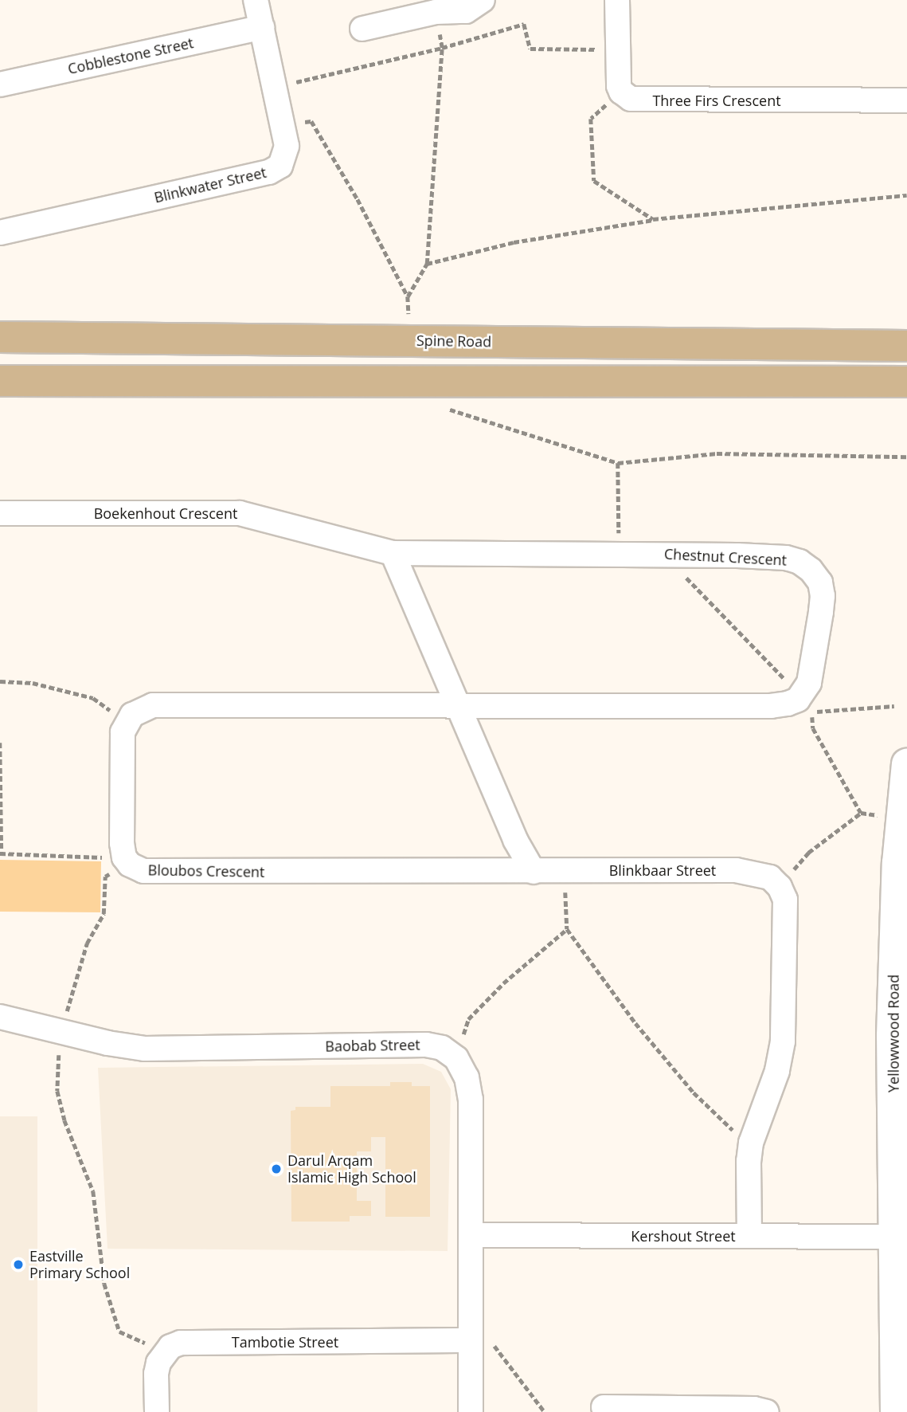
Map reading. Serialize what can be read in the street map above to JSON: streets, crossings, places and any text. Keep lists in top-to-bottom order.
{
  "streets": {
    "main road": ["Spine Road"],
    "street": [
      "Cobblestone Street",
      "Three Firs Crescent",
      "Blinkwater Street",
      "Boekenhout Crescent",
      "Chestnut Crescent",
      "Blinkbaar Street",
      "Bloubos Crescent",
      "Yellowwood Road",
      "Baobab Street",
      "Kershout Street",
      "Tambotie Street"
    ]
  },
  "crossings": [
    ["Cobblestone Street", "Blinkwater Street"],
    ["Boekenhout Crescent", "Chestnut Crescent"],
    ["Blinkbaar Street", "Bloubos Crescent"],
    ["Yellowwood Road", "Kershout Street"]
  ],
  "places": ["Darul Arqam Islamic High School", "Eastville Primary School"]
}
